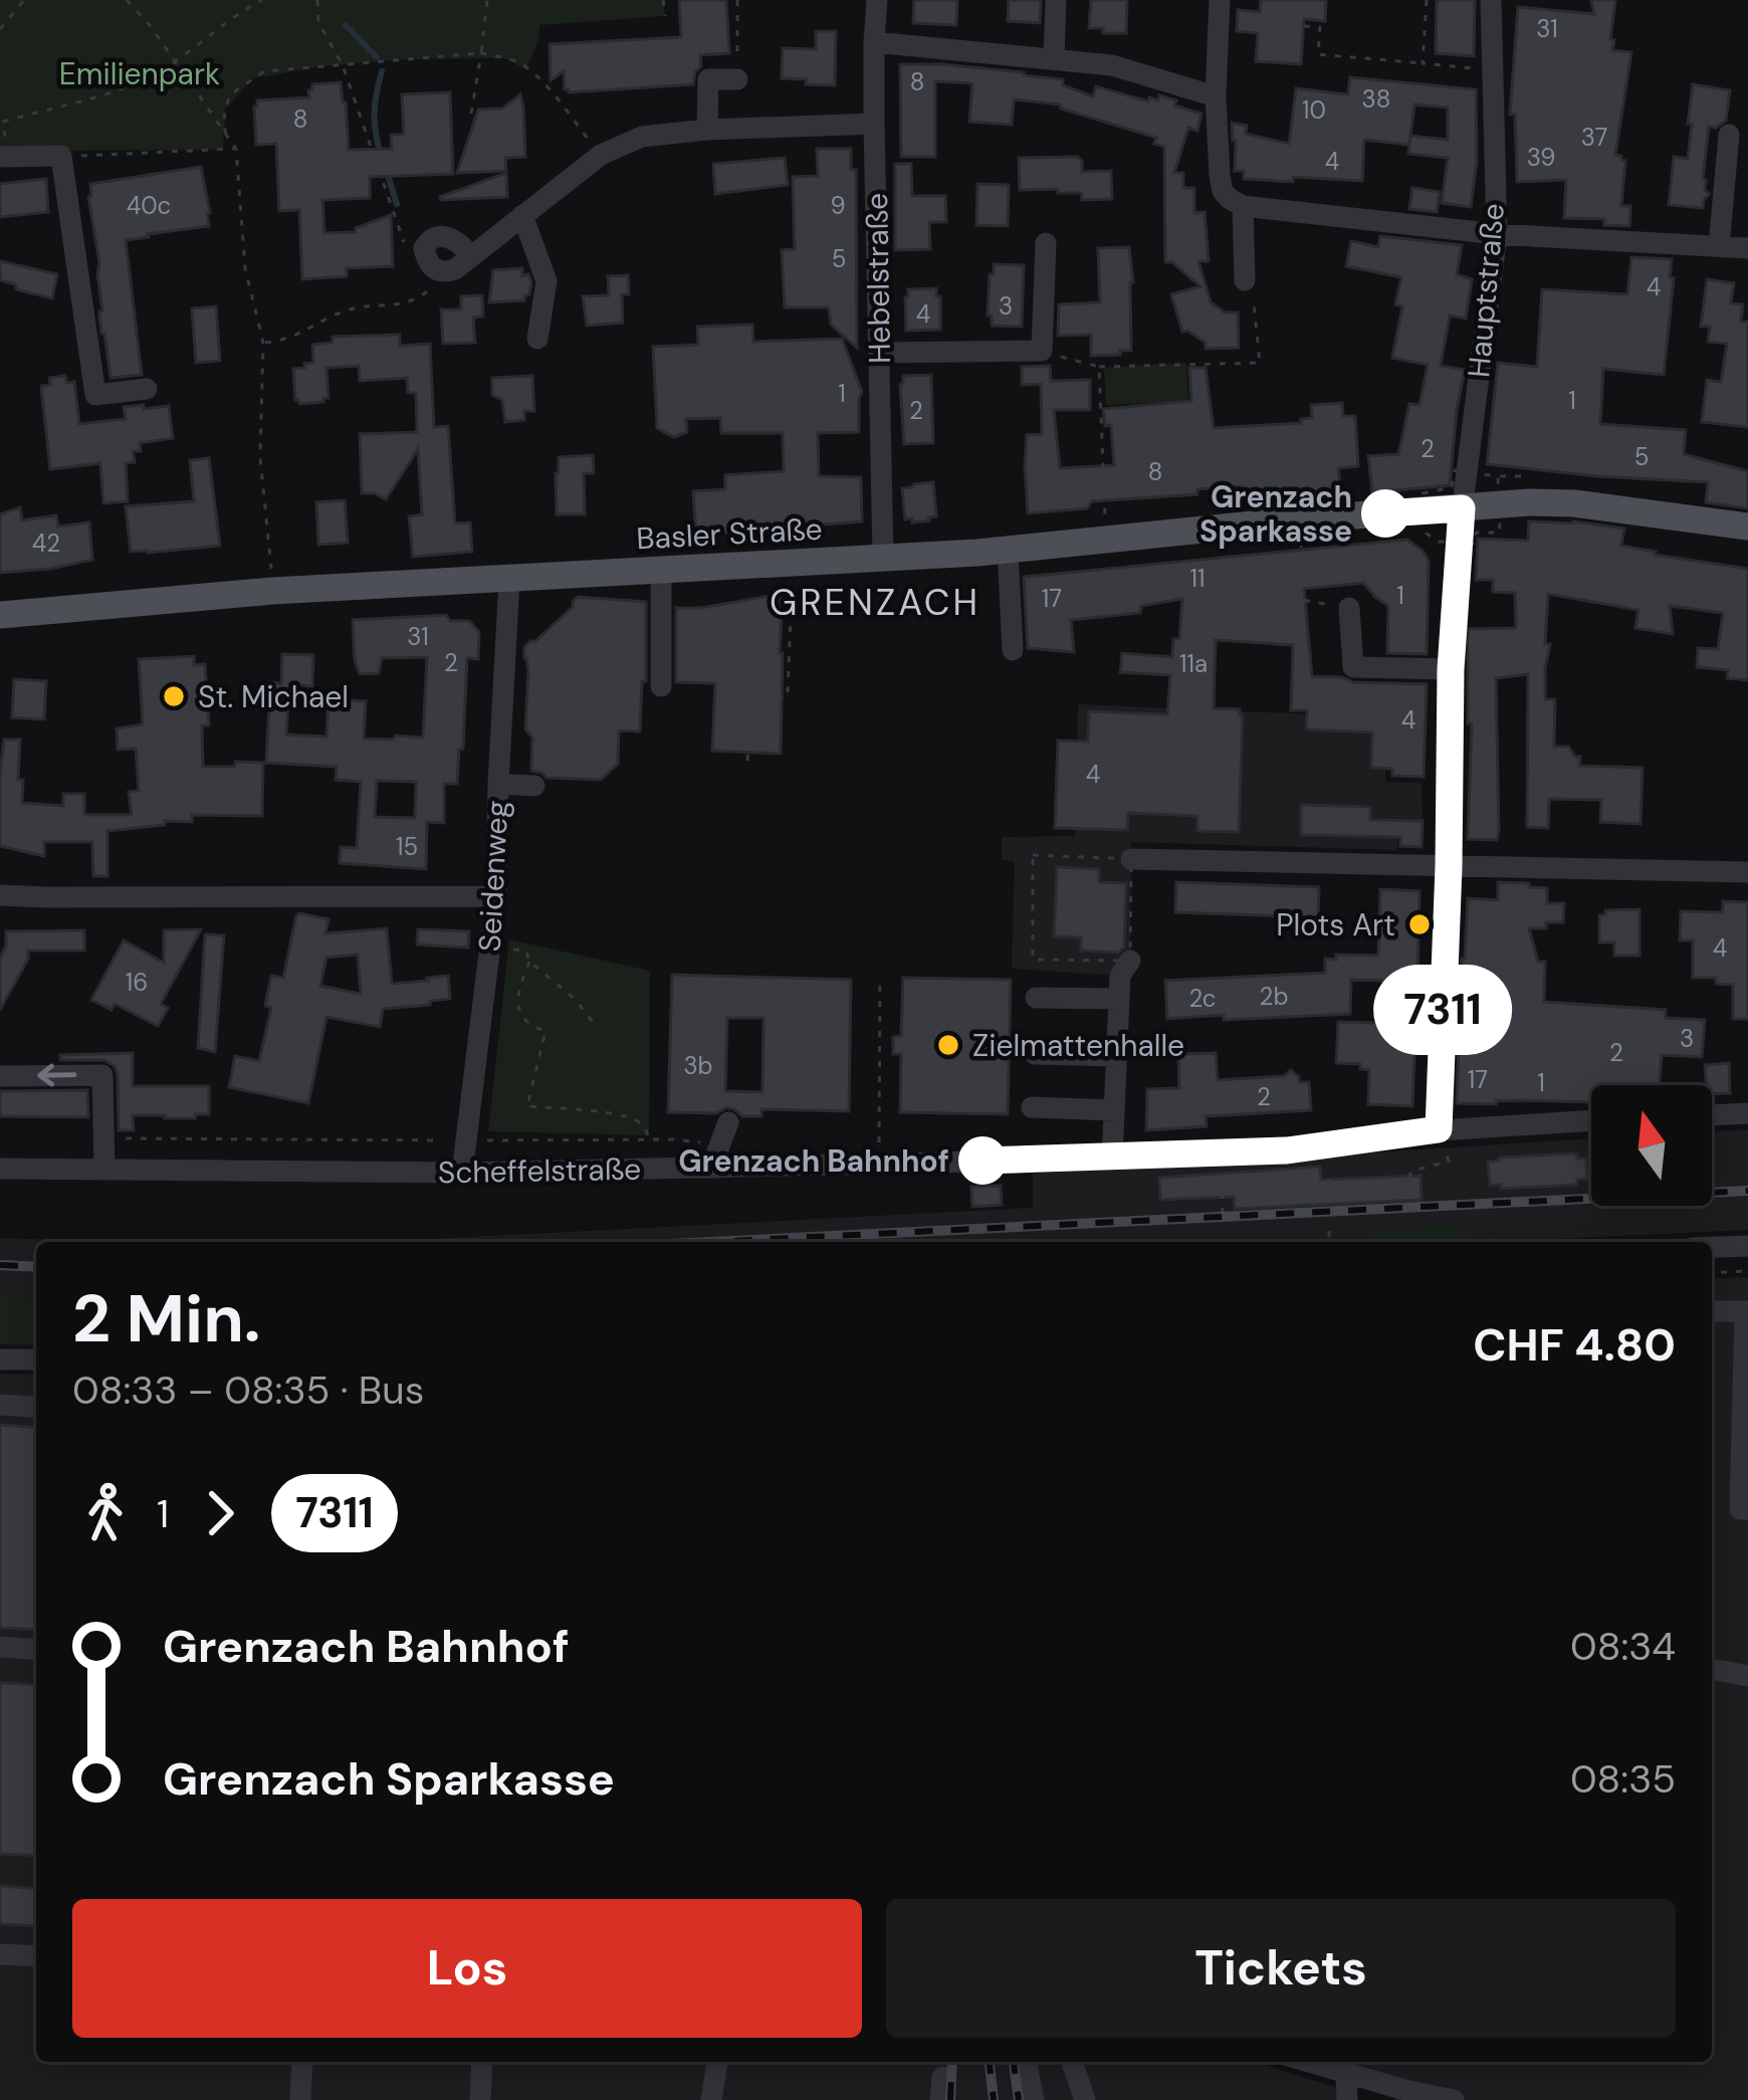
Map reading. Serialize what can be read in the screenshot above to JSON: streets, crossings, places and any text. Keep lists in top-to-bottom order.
{
  "streets": {
    "main road": ["Basler Straße"],
    "street": [
      "Hebelstraße",
      "Hauptstraße",
      "Seidenweg",
      "Scheffelstraße"
    ]
  },
  "crossings": [
    ["Hebelstraße", "Basler Straße"],
    ["Hauptstraße", "Basler Straße"],
    ["Hauptstraße", "Scheffelstraße"],
    ["Basler Straße", "Seidenweg"],
    ["Seidenweg", "Scheffelstraße"]
  ],
  "districts": ["GRENZACH"],
  "parks": ["Emilienpark"],
  "places": [
    "Grenzach Sparkasse",
    "St. Michael",
    "Plots Art",
    "Zielmattenhalle",
    "Grenzach Bahnhof"
  ],
  "lines": ["bus line 7311"],
  "house_numbers": [
    "31",
    "8",
    "38",
    "10",
    "8",
    "37",
    "39",
    "4",
    "40c",
    "9",
    "5",
    "4",
    "3",
    "4",
    "1",
    "1",
    "2",
    "2",
    "5",
    "8",
    "42",
    "11",
    "1",
    "17",
    "31",
    "2",
    "11a",
    "4",
    "4",
    "15",
    "4",
    "16",
    "2b",
    "2c",
    "3",
    "2",
    "3b",
    "17",
    "1",
    "2"
  ],
  "north": "top",
  "page": {
    "on_map": "7311",
    "heading": ["2 Min.", "08:33 – 08:35 · Bus", "CHF 4.80"],
    "legs": ["1", "7311"],
    "list": [
      {
        "name": "Grenzach Bahnhof",
        "value": "08:34"
      },
      {
        "name": "Grenzach Sparkasse",
        "value": "08:35"
      }
    ],
    "buttons": ["Los", "Tickets"]
  }
}
